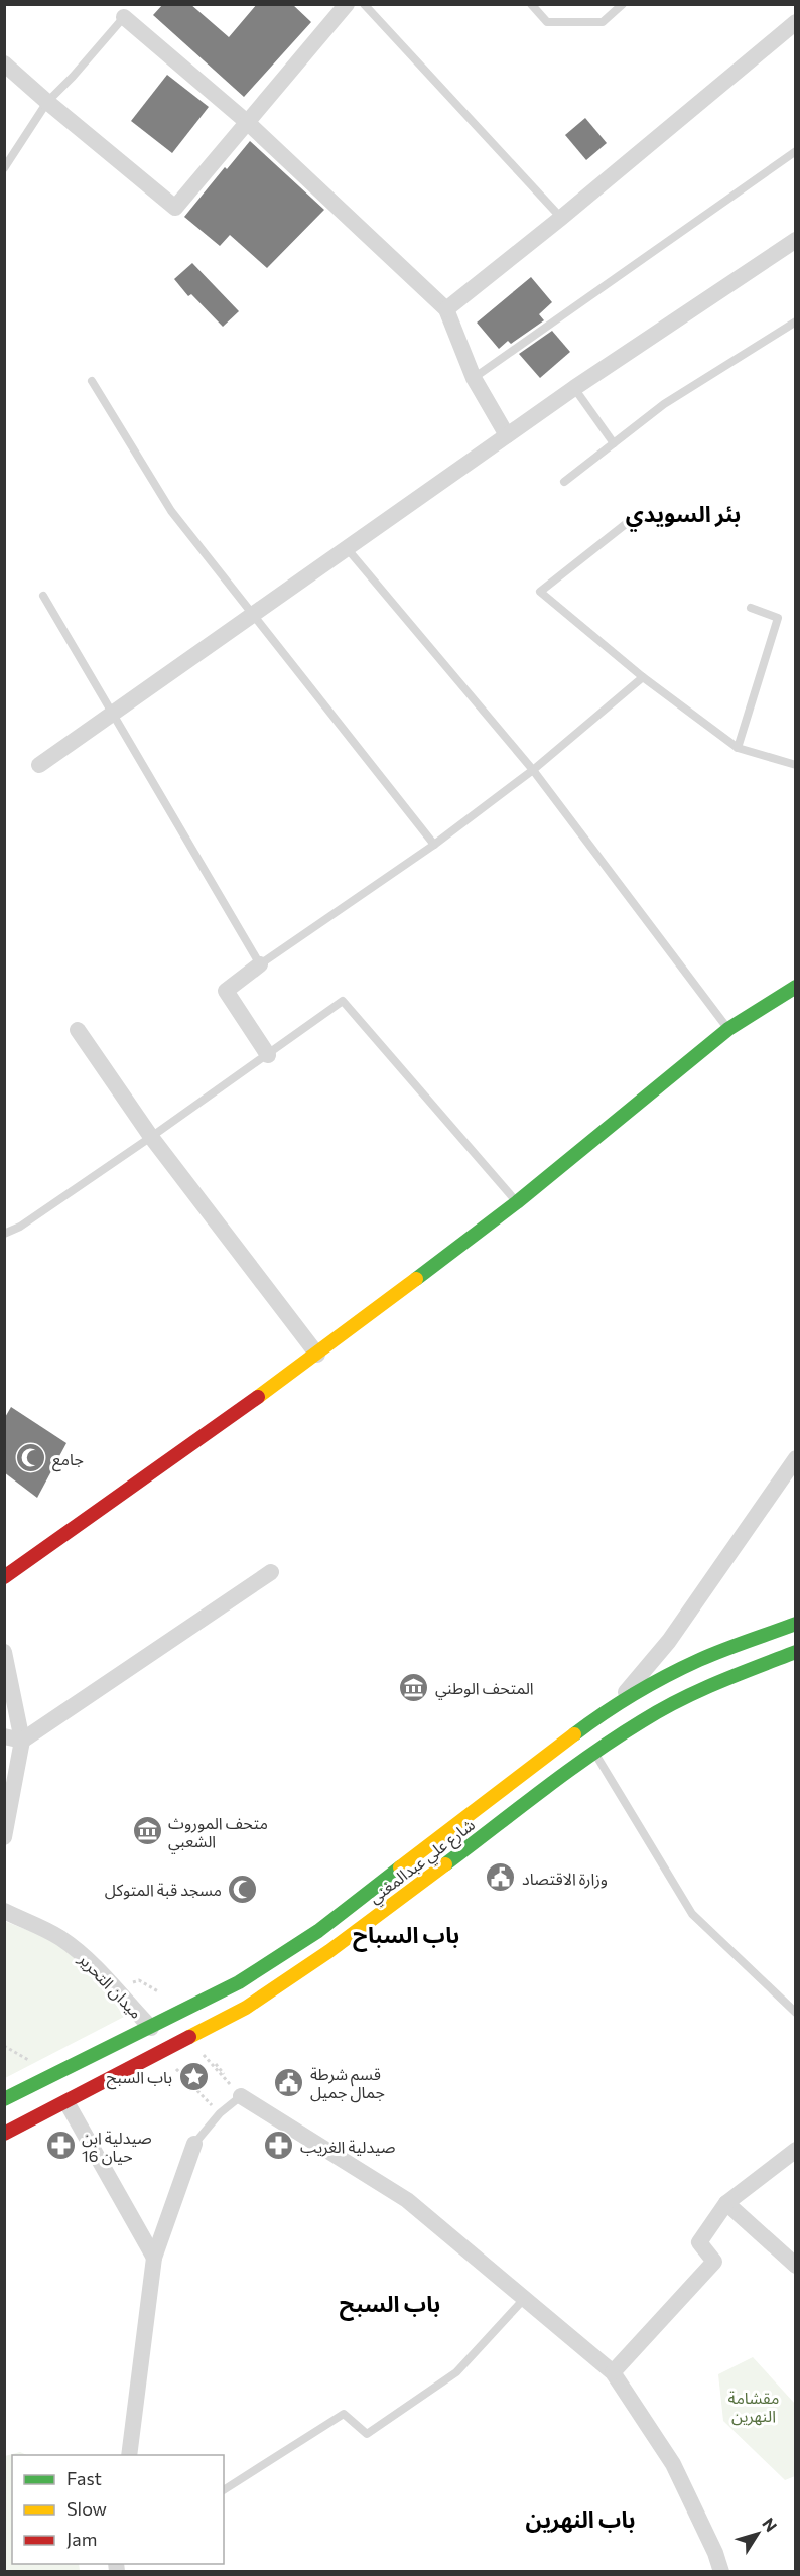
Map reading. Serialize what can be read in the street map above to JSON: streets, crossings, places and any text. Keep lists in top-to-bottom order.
{
  "streets": {
    "main road": ["شارع علي عبدالمغني"],
    "street": ["ميدان التحرير"]
  },
  "crossings": [
    ["شارع علي عبدالمغني", "ميدان التحرير"]
  ],
  "districts": [
    "بئر السويدي",
    "باب السباح",
    "باب السبح",
    "باب النهرين"
  ],
  "parks": ["مقشامة النهرين"],
  "places": {
    "mosque": ["جامع", "مسجد قبة المتوكل"],
    "museum": ["المتحف الوطني", "متحف الموروث الشعبي"],
    "public building": ["وزارة الاقتصاد", "قسم شرطة جمال جميل"],
    "place": ["باب السبح"],
    "pharmacy": ["صيدلية ابن حيان 16", "صيدلية الغريب"]
  },
  "legend": ["Fast", "Slow", "Jam"],
  "north": "top right"
}
